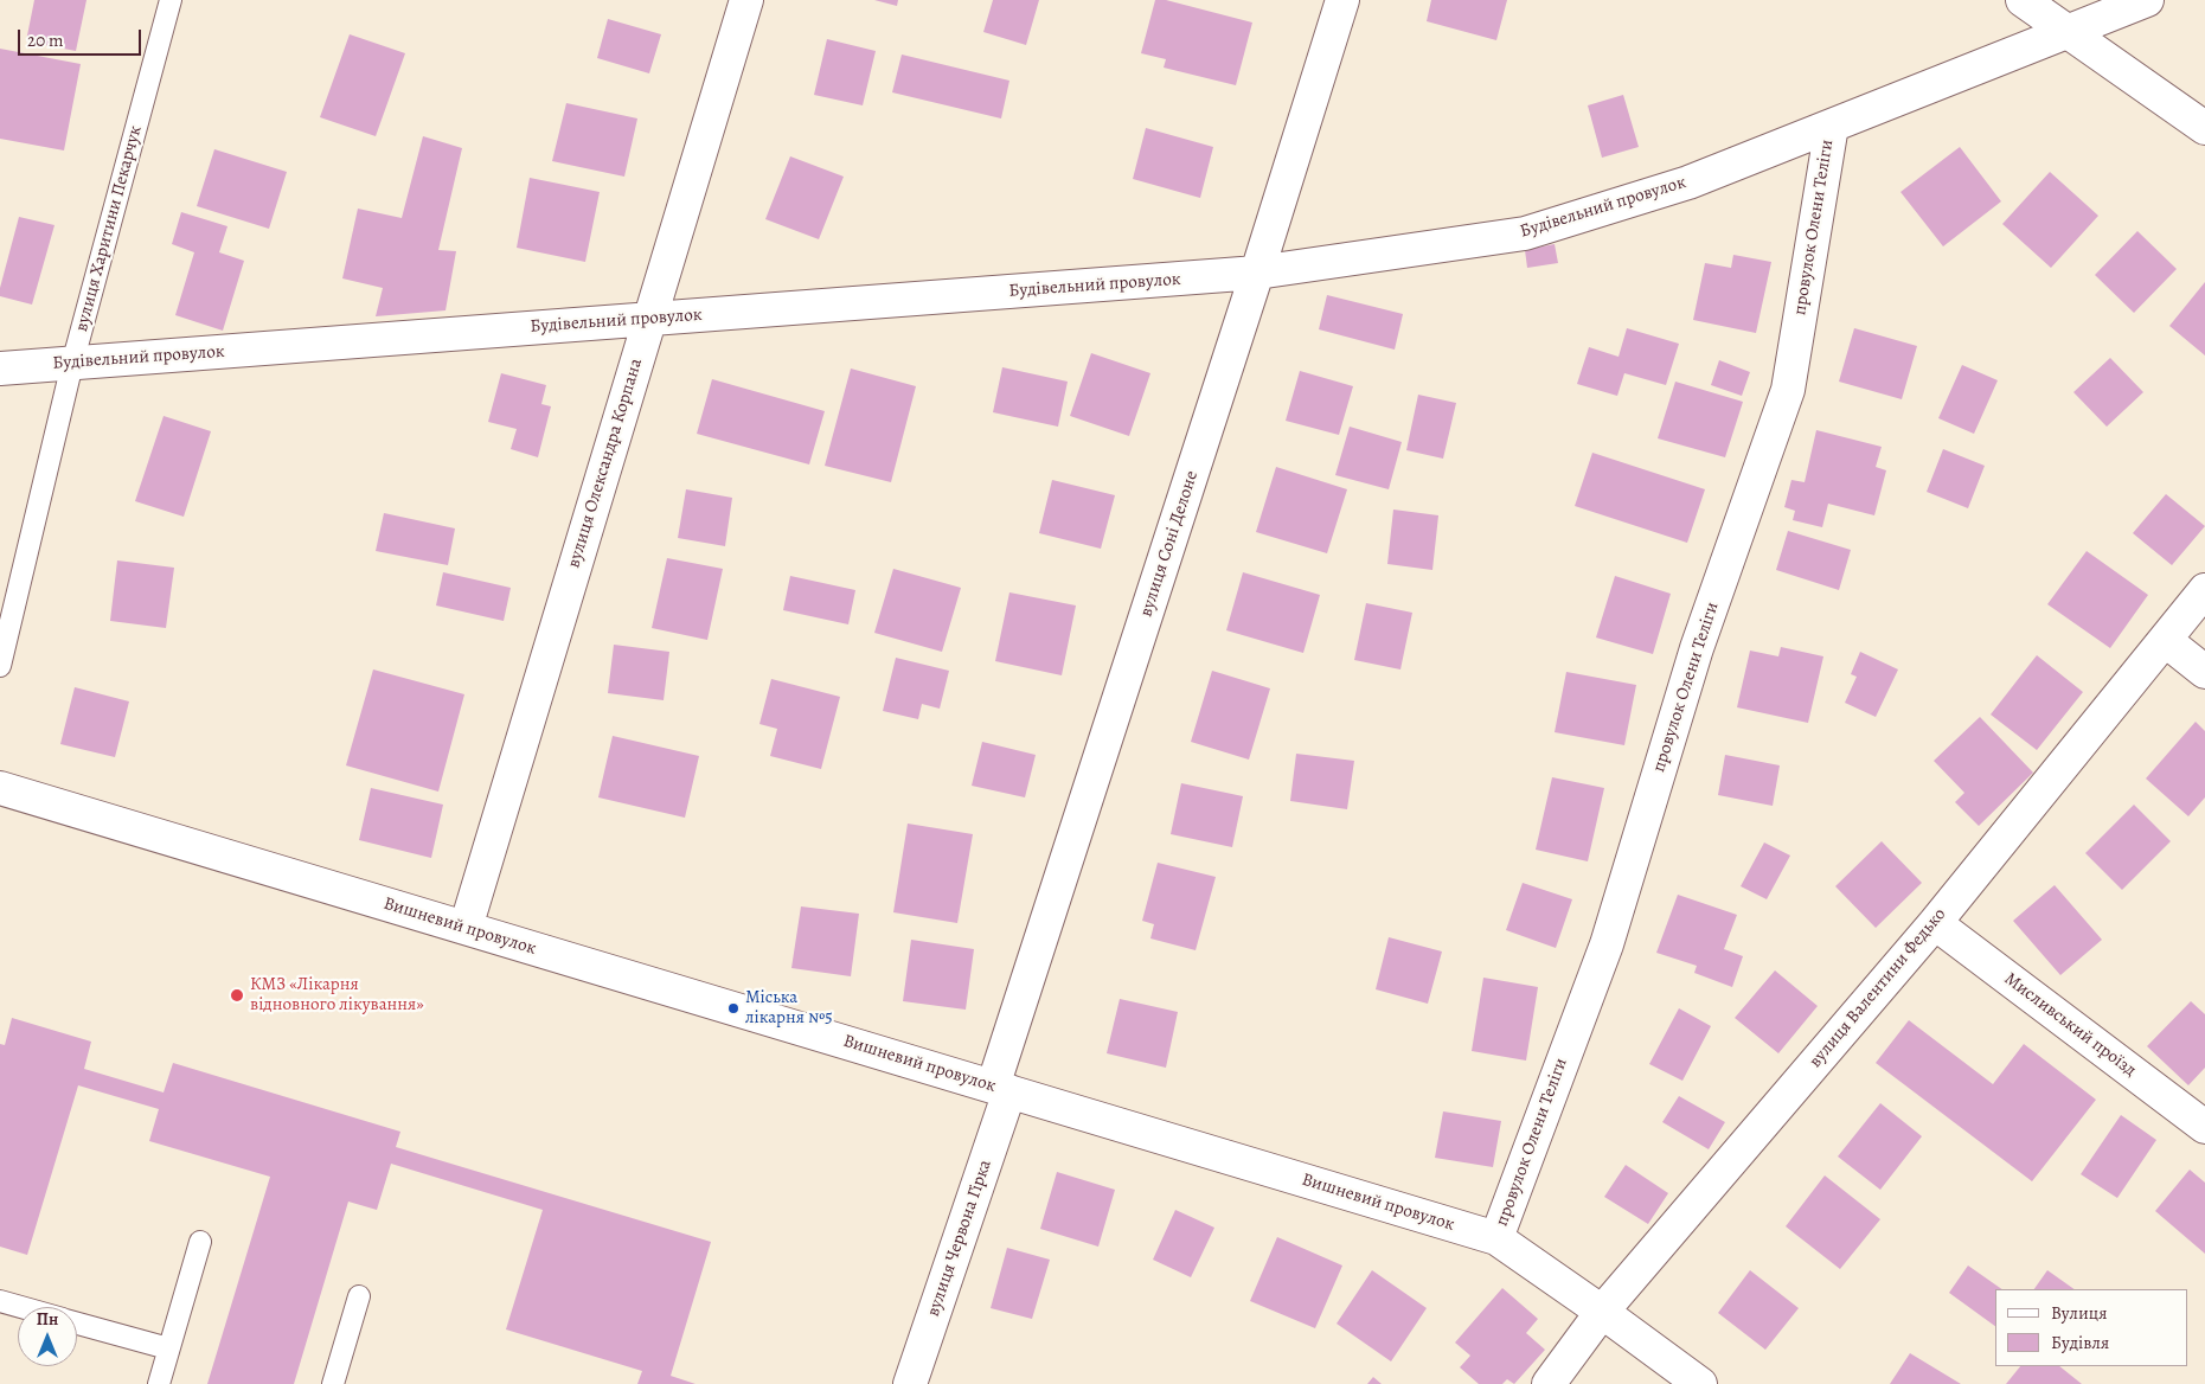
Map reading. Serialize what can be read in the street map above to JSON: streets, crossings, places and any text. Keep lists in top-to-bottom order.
{
  "streets": {
    "street": [
      "Будівельний провулок",
      "провулок Олени Теліги",
      "вулиця Олександра Корпана",
      "вулиця Соні Делоне",
      "Вишневий провулок",
      "вулиця Валентини Федько",
      "Мисливський проїзд",
      "вулиця Червона Гірка"
    ],
    "lane": ["вулиця Харитини Пекарчук"]
  },
  "crossings": [
    ["Будівельний провулок", "провулок Олени Теліги"],
    ["Будівельний провулок", "вулиця Харитини Пекарчук"],
    ["Будівельний провулок", "вулиця Олександра Корпана"],
    ["Будівельний провулок", "вулиця Соні Делоне"],
    ["провулок Олени Теліги", "Вишневий провулок"],
    ["вулиця Олександра Корпана", "Вишневий провулок"],
    ["вулиця Соні Делоне", "Вишневий провулок"],
    ["вулиця Соні Делоне", "вулиця Червона Гірка"],
    ["Вишневий провулок", "вулиця Валентини Федько"],
    ["Вишневий провулок", "вулиця Червона Гірка"],
    ["вулиця Валентини Федько", "Мисливський проїзд"]
  ],
  "places": ["КМЗ «Лікарня відновного лікування»", "Міська лікарня №5"],
  "legend": ["Вулиця", "Будівля"],
  "scale_bar": "20 m",
  "north": "top"
}
